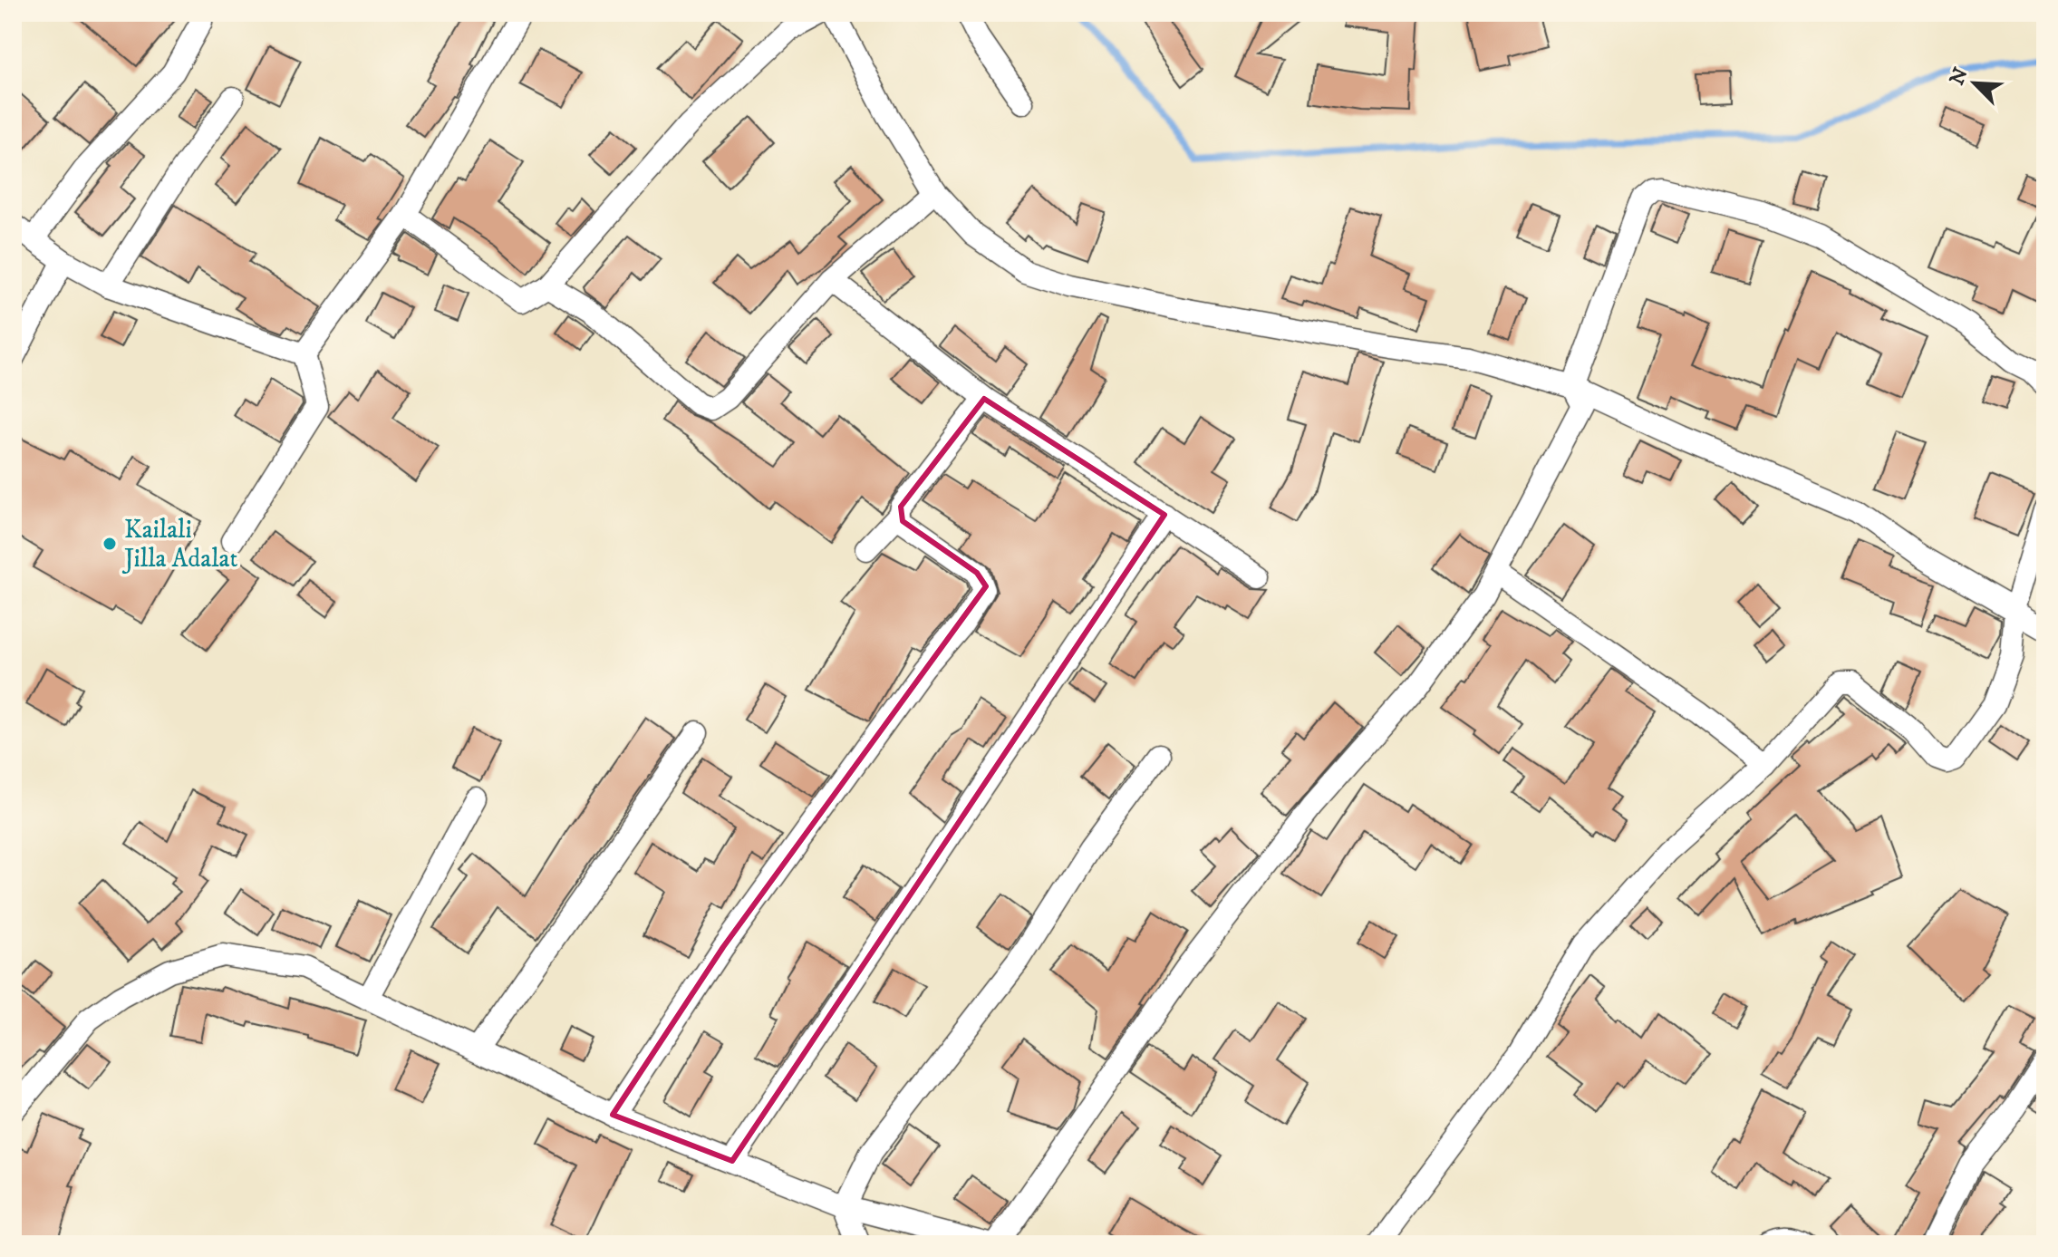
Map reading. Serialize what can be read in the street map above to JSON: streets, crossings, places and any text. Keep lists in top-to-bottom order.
{
  "places": ["Kailali Jilla Adalat"],
  "north": "top left"
}
